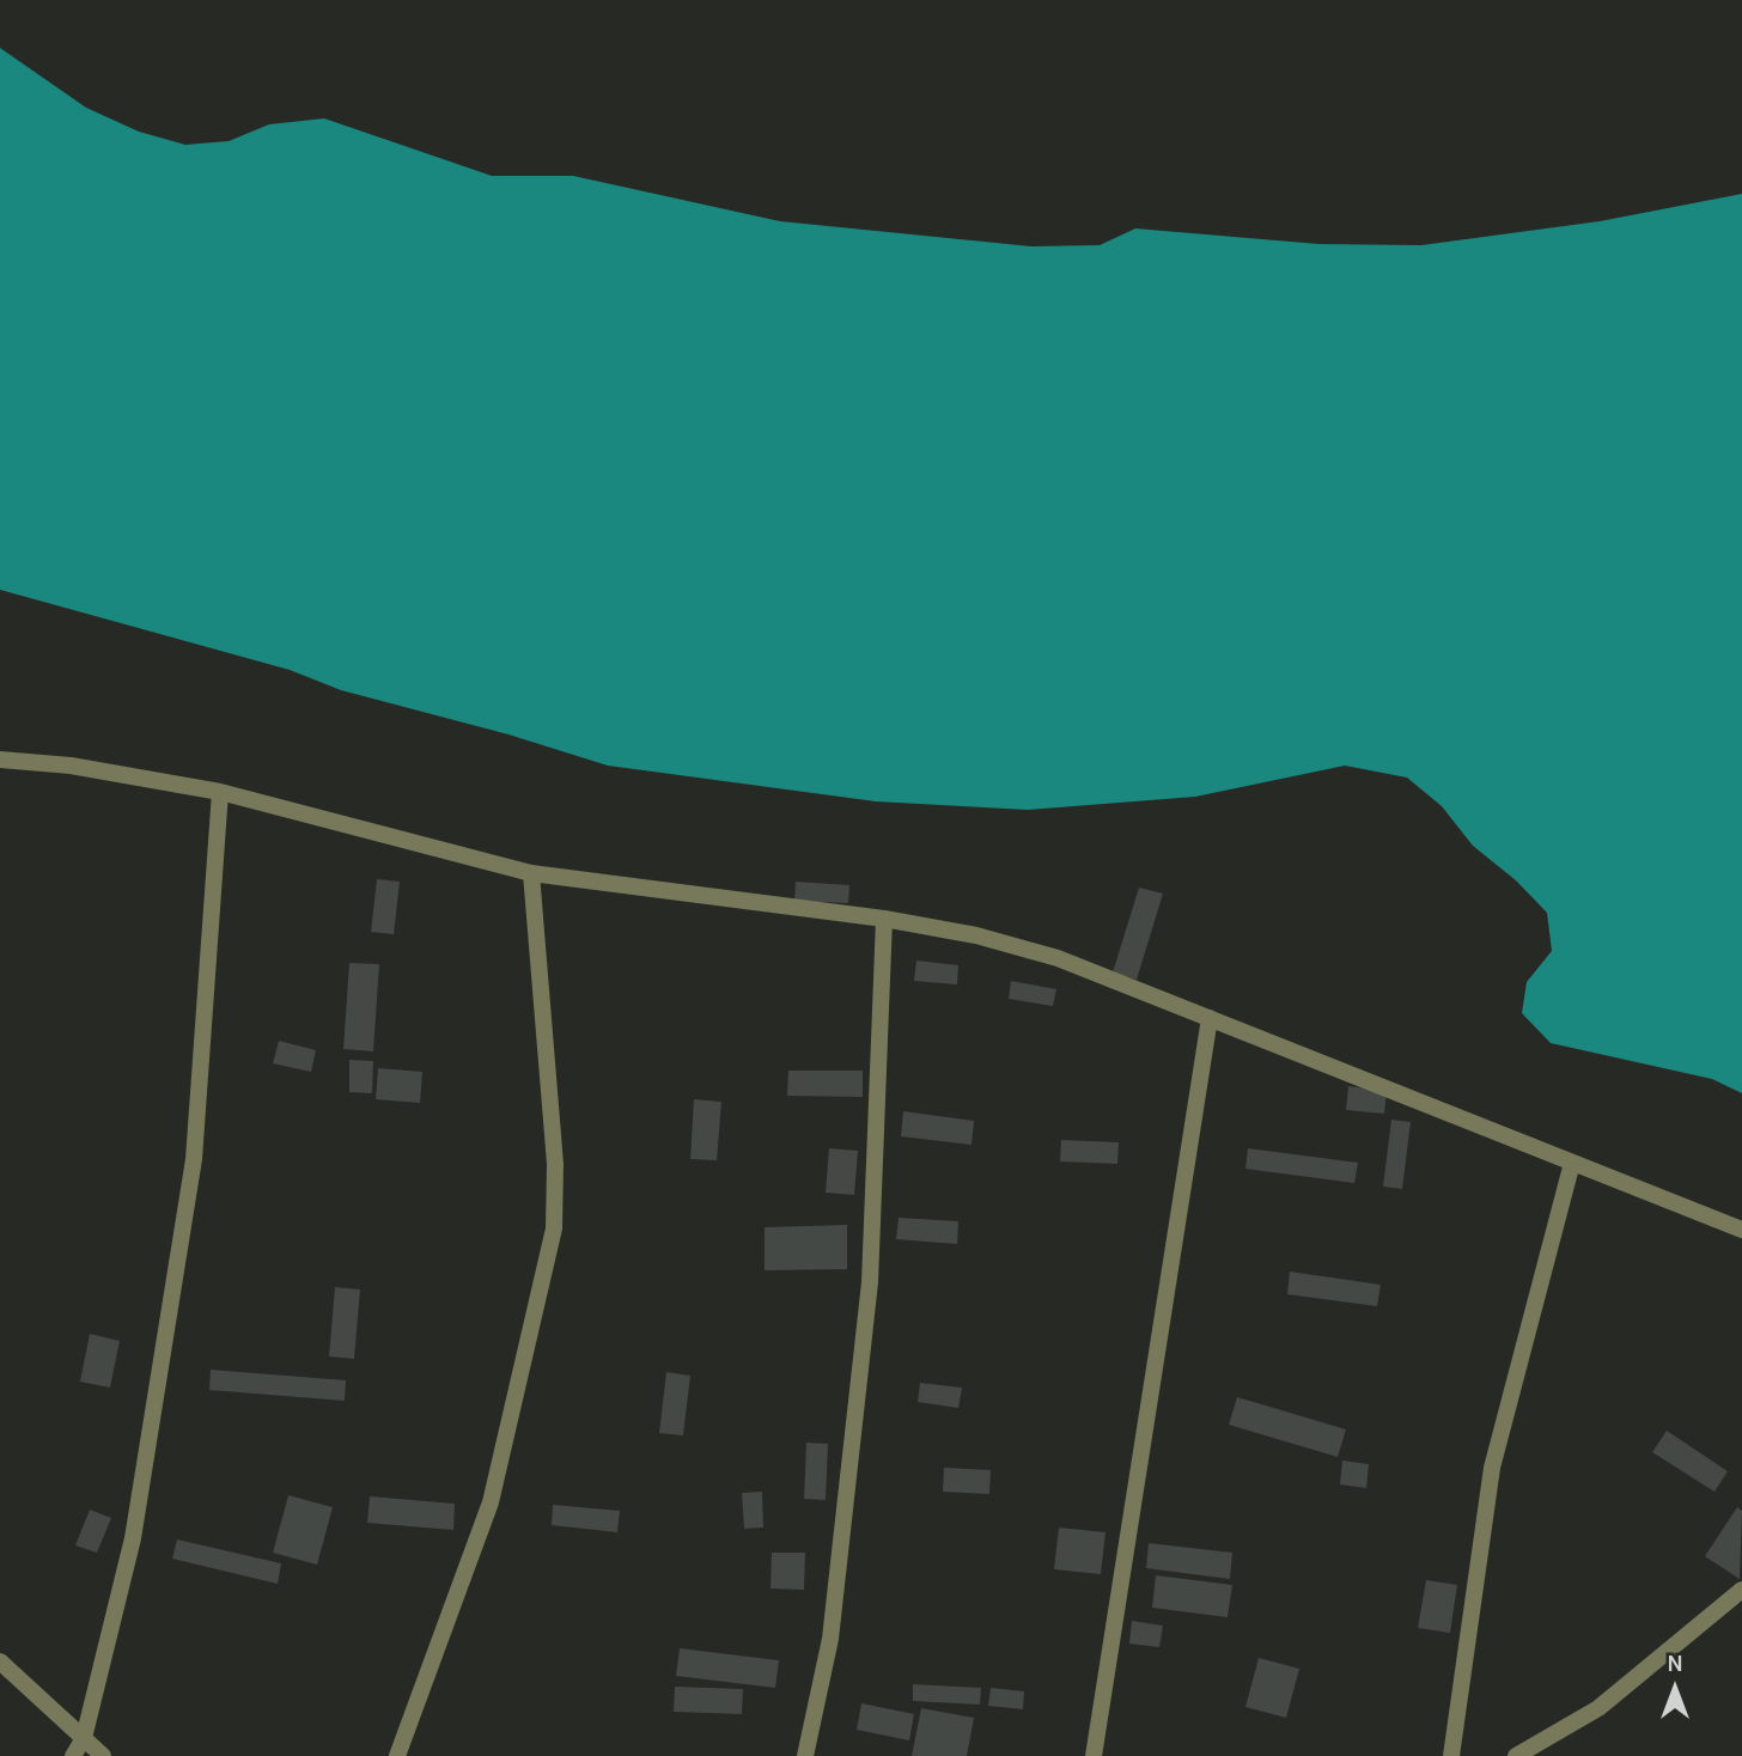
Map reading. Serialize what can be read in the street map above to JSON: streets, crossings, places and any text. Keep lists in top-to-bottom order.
{
  "north": "top"
}
